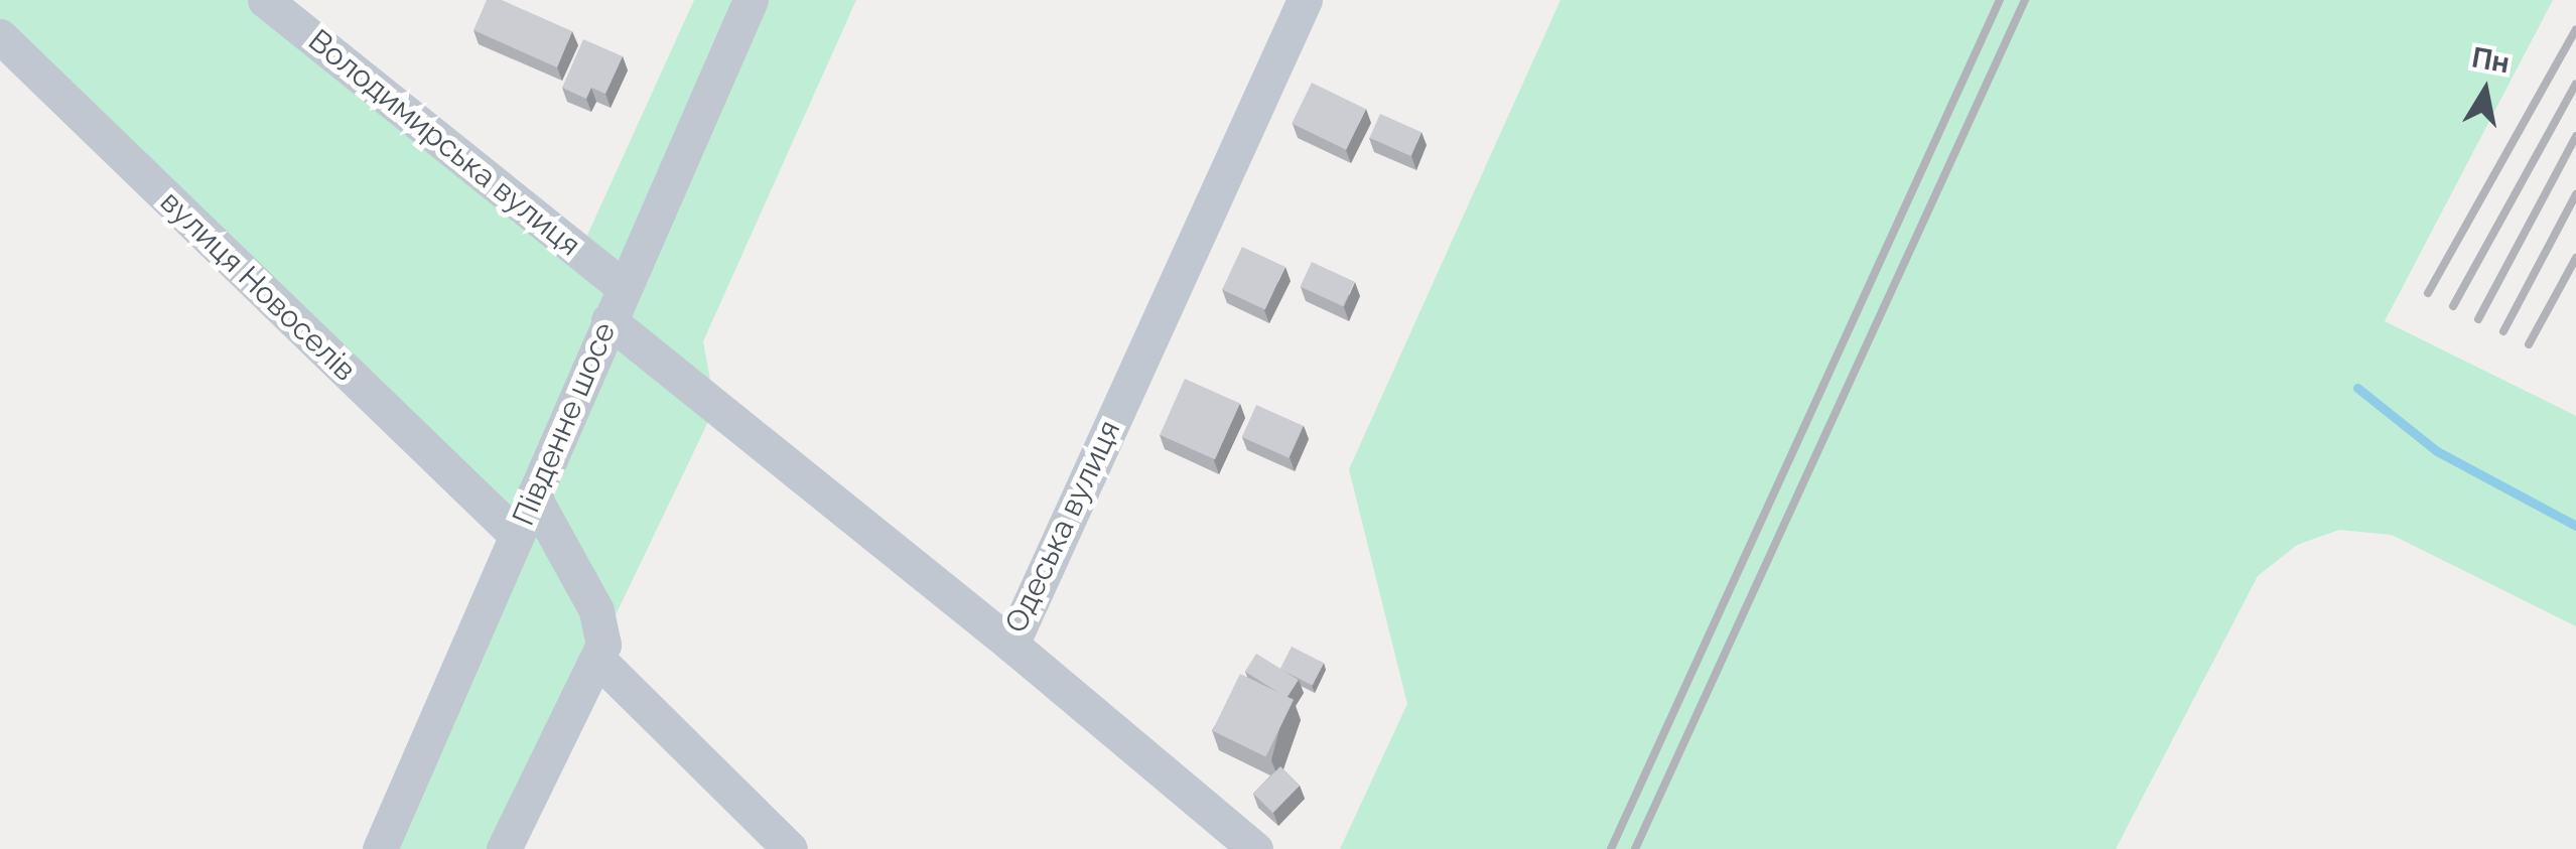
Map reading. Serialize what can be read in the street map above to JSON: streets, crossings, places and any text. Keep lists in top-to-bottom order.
{
  "streets": {
    "street": [
      "Володимирська вулиця",
      "вулиця Новоселів",
      "Південне шосе",
      "Одеська вулиця"
    ]
  },
  "crossings": [
    ["Володимирська вулиця", "Південне шосе"],
    ["вулиця Новоселів", "Південне шосе"],
    ["Південне шосе", "Одеська вулиця"]
  ],
  "north": "top"
}
